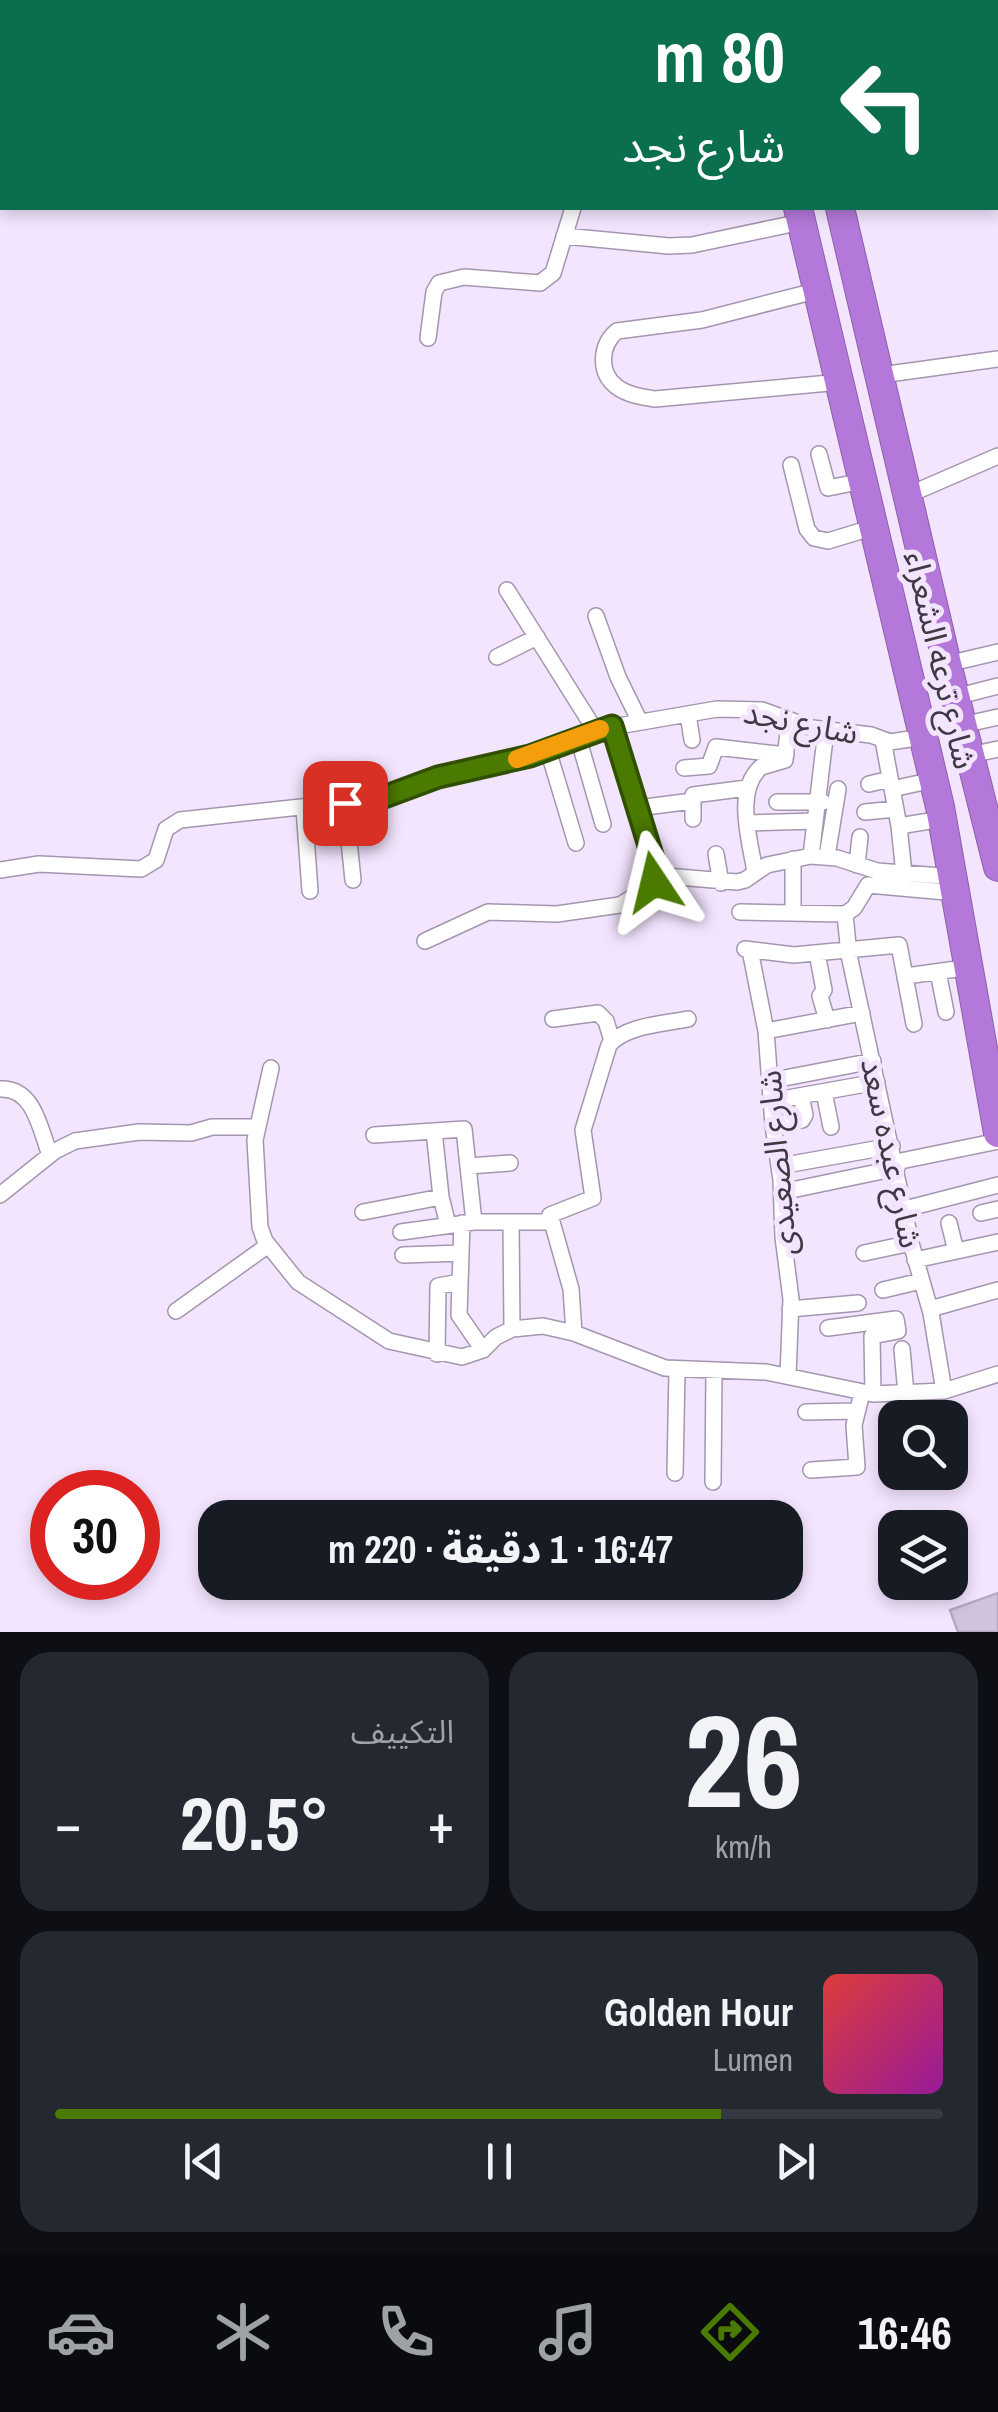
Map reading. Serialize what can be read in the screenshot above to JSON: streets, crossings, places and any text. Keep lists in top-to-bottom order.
{
  "streets": {
    "highway": ["شارع ترعه الشعراء"],
    "street": ["شارع نجد", "شارع عبده سعد", "شارع الصعيدى"]
  },
  "crossings": [
    ["شارع ترعه الشعراء", "شارع نجد"]
  ],
  "page": {
    "turn": ["80 m", "شارع نجد"],
    "limit": "30",
    "trip": "16:47 · 1 دقيقة · 220 m",
    "tile": [
      ["26", "km/h"],
      "التكييف"
    ],
    "heat": ["−", "20.5°", "+"],
    "song": ["Golden Hour", "Lumen"],
    "tabs": "16:46"
  }
}
